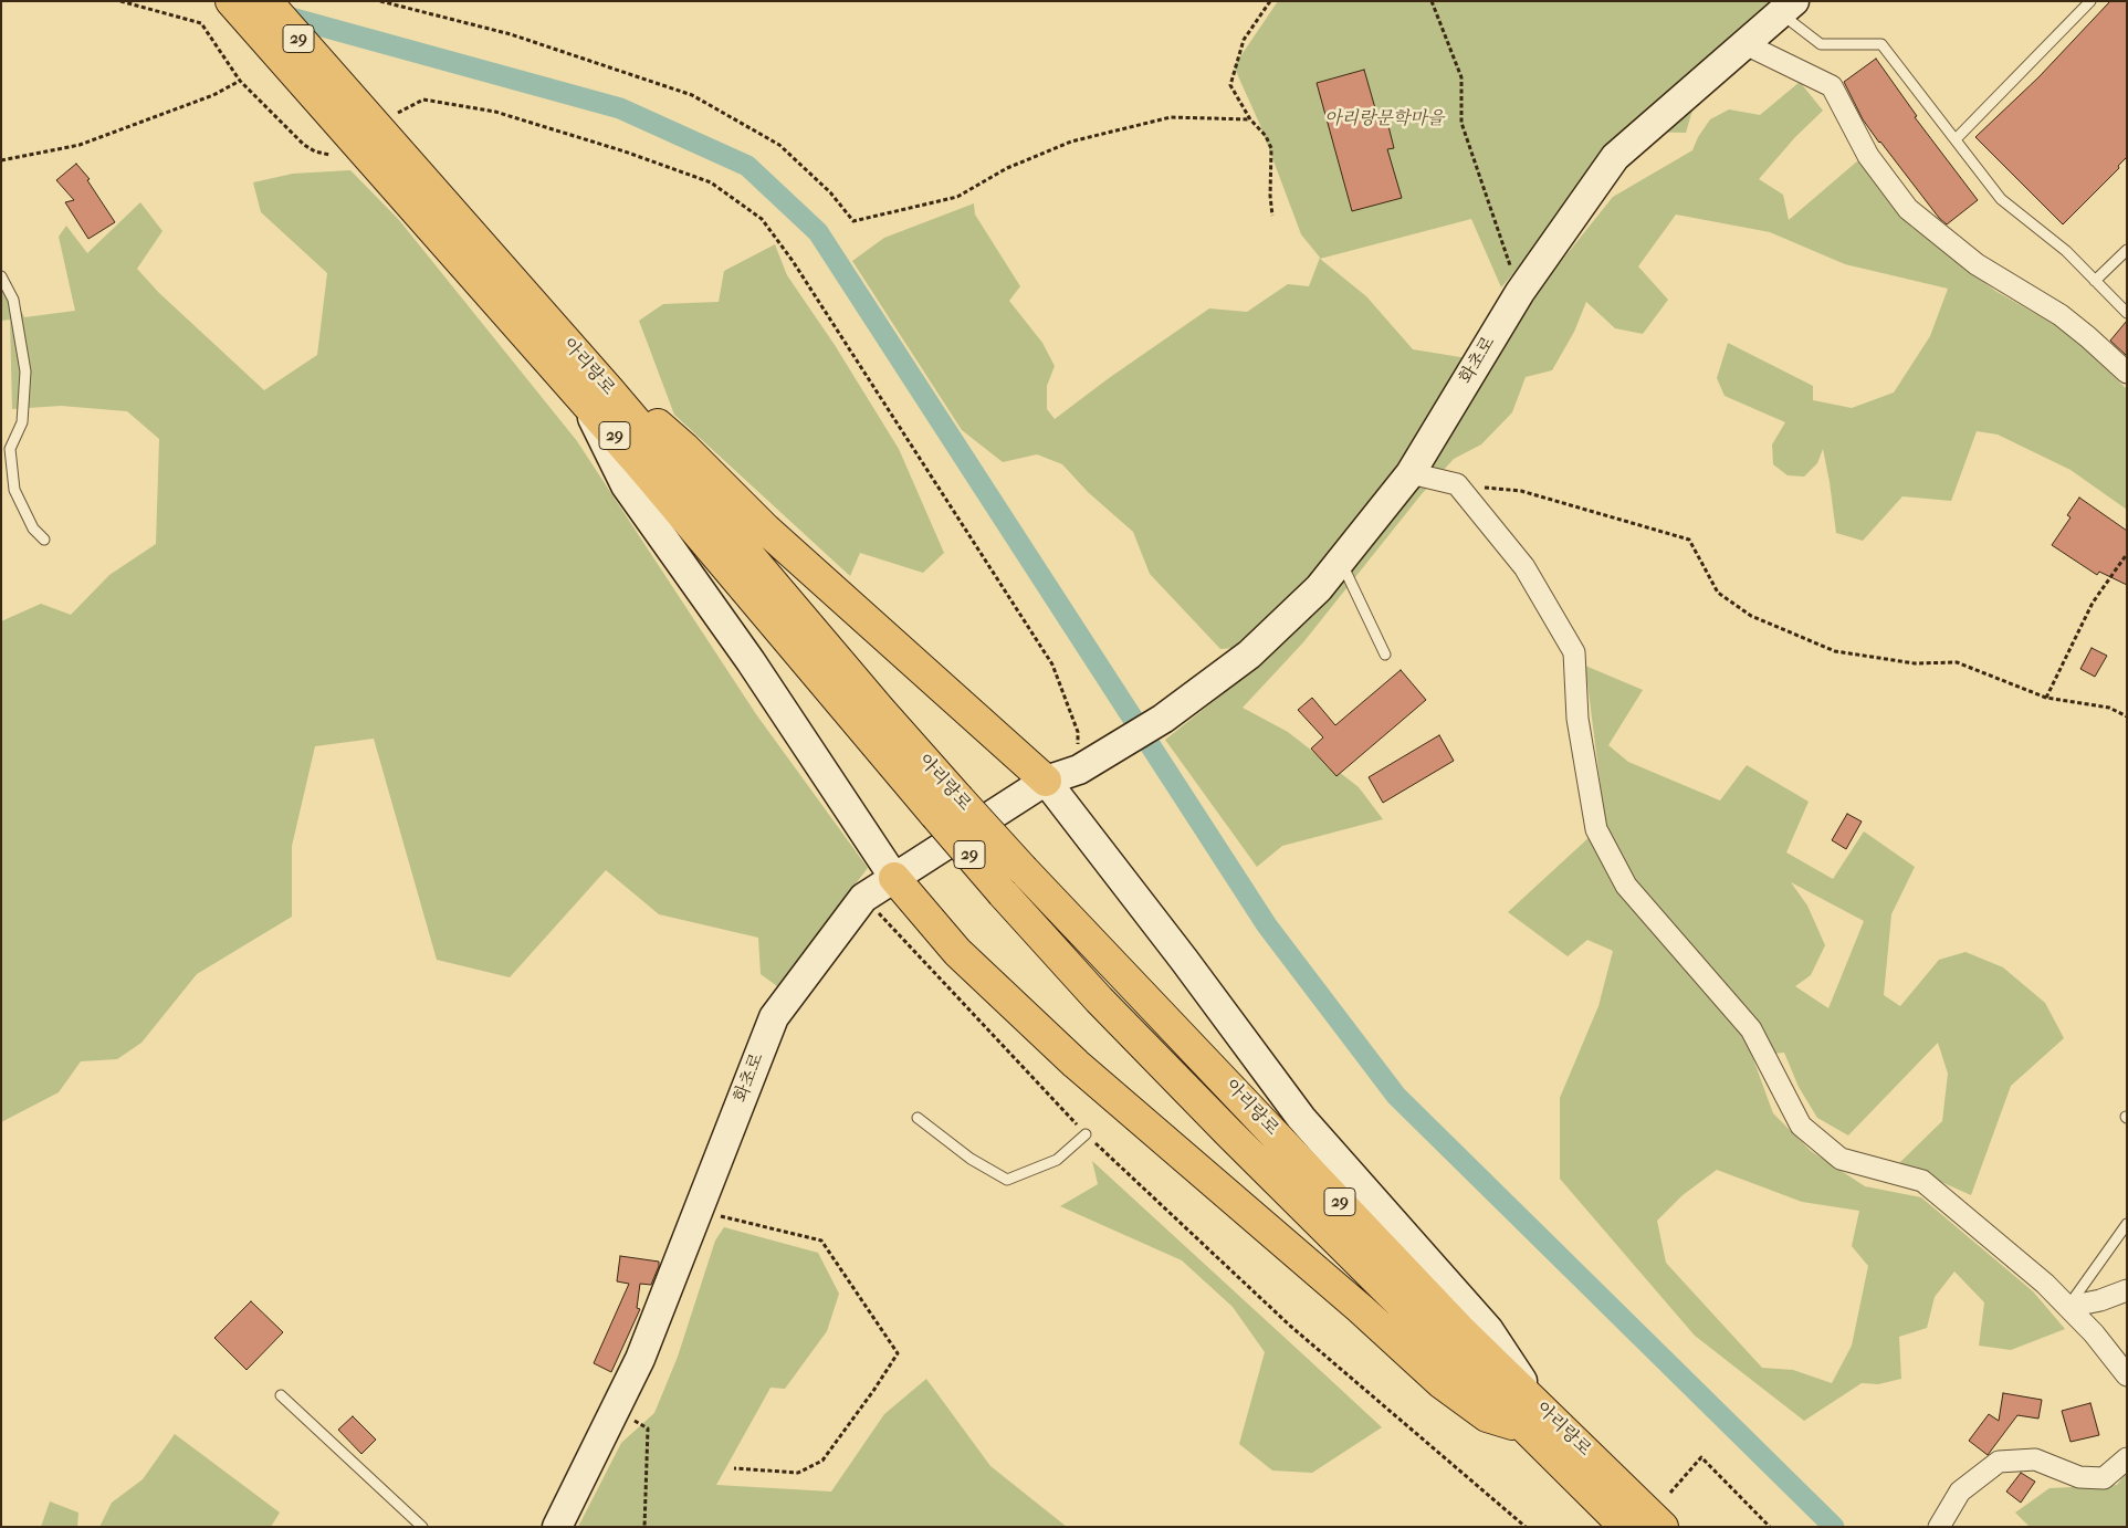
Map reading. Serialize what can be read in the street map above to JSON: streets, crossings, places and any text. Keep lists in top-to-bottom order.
{
  "streets": {
    "main road": ["29", "아리랑로"],
    "street": ["화초로"]
  },
  "parks": ["아리랑문학마을"]
}
